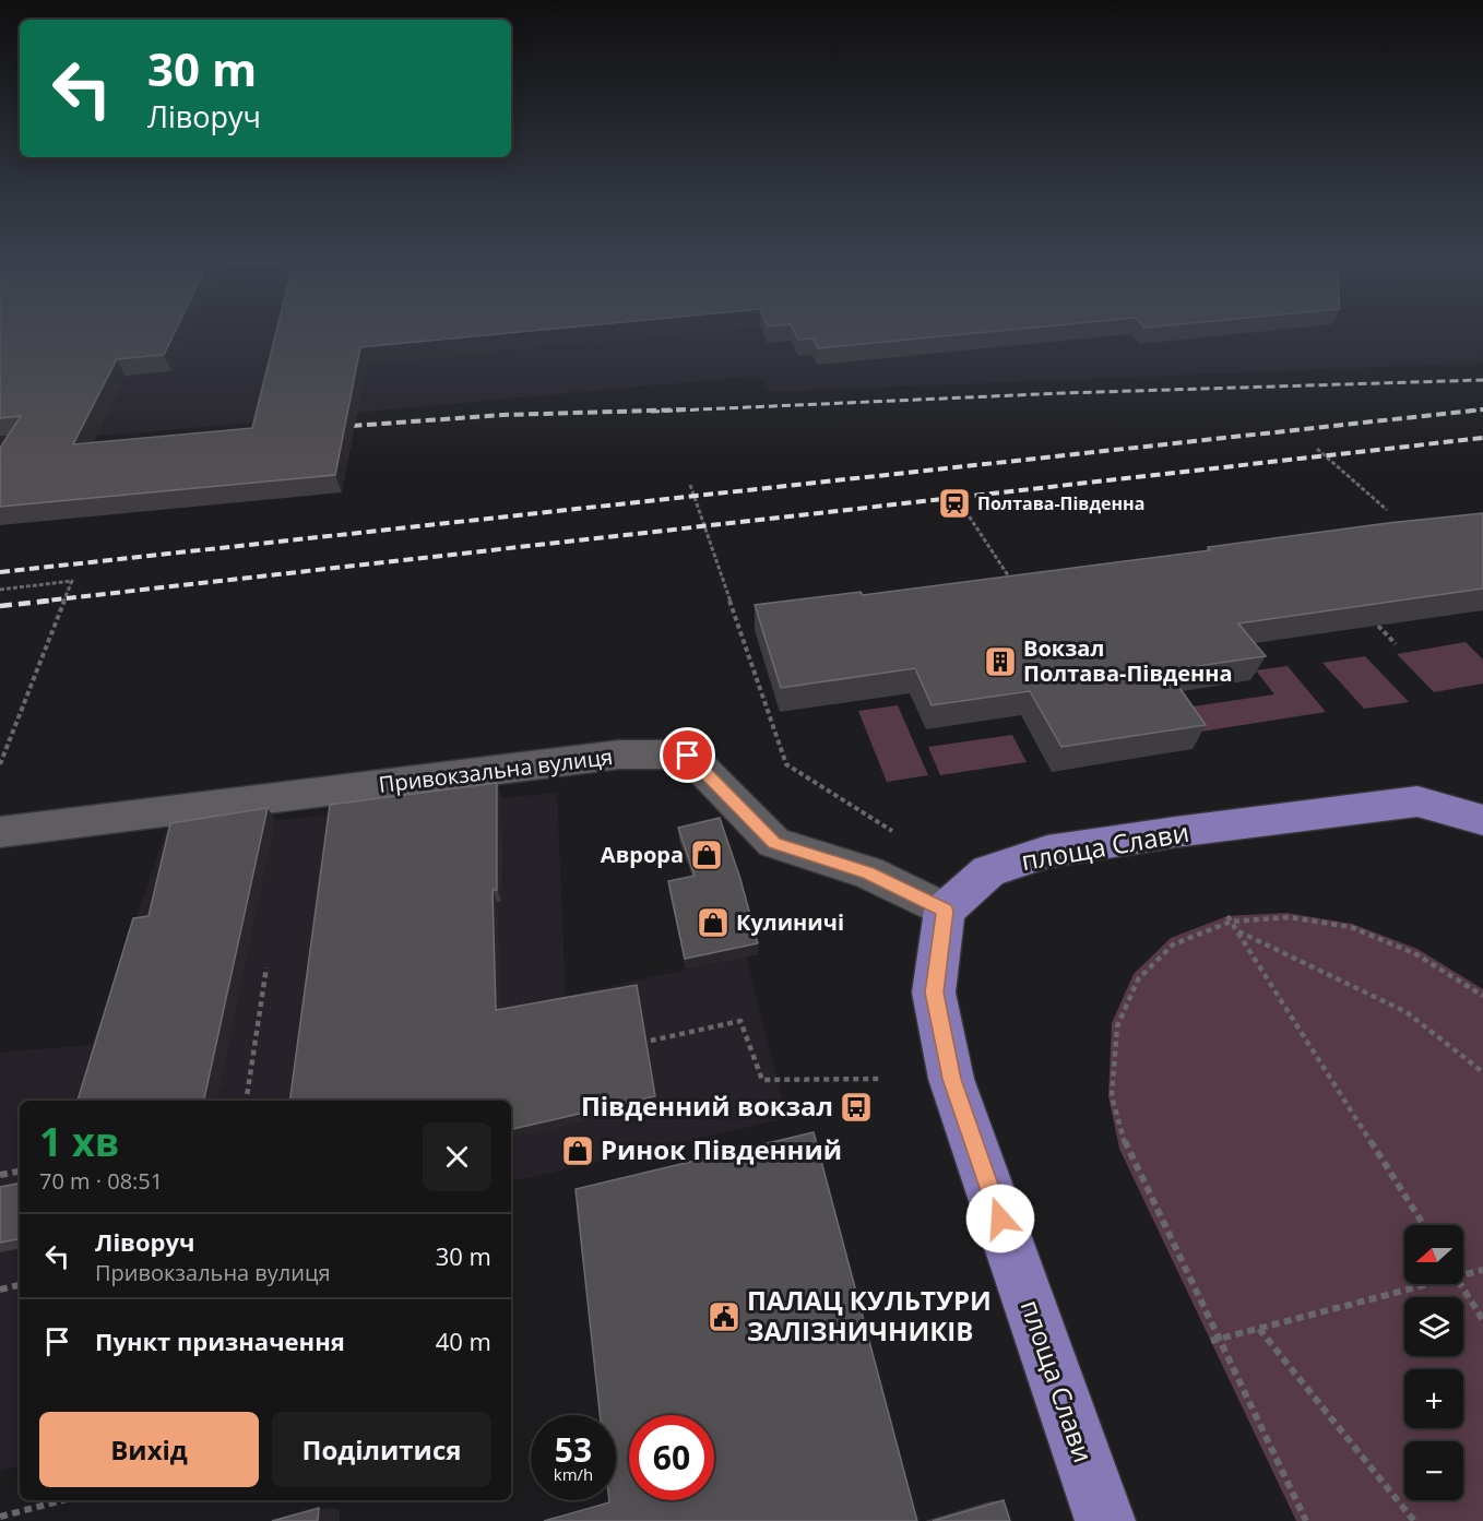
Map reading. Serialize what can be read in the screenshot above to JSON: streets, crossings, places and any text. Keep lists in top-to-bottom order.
{
  "streets": {
    "main road": ["площа Слави"],
    "street": ["Привокзальна вулиця"]
  },
  "crossings": [
    ["Привокзальна вулиця", "площа Слави"]
  ],
  "places": {
    "station": ["Полтава-Південна"],
    "building": ["Вокзал Полтава-Південна"],
    "shop": ["Аврора", "Кулиничі", "Ринок Південний"],
    "bus stop": ["Південний вокзал"],
    "public building": ["ПАЛАЦ КУЛЬТУРИ ЗАЛIЗНИЧНИКIВ"]
  },
  "north": "left",
  "page": {
    "turn": ["30 m", "Ліворуч"],
    "heading": ["1 хв", "70 m · 08:51"],
    "list": [
      {
        "name": "Ліворуч",
        "note": "Привокзальна вулиця",
        "value": "30 m"
      },
      {
        "name": "Пункт призначення",
        "value": "40 m"
      }
    ],
    "map_buttons": ["+", "−"],
    "buttons": ["Вихід", "Поділитися"],
    "speed": "53 km/h",
    "limit": "60"
  }
}
